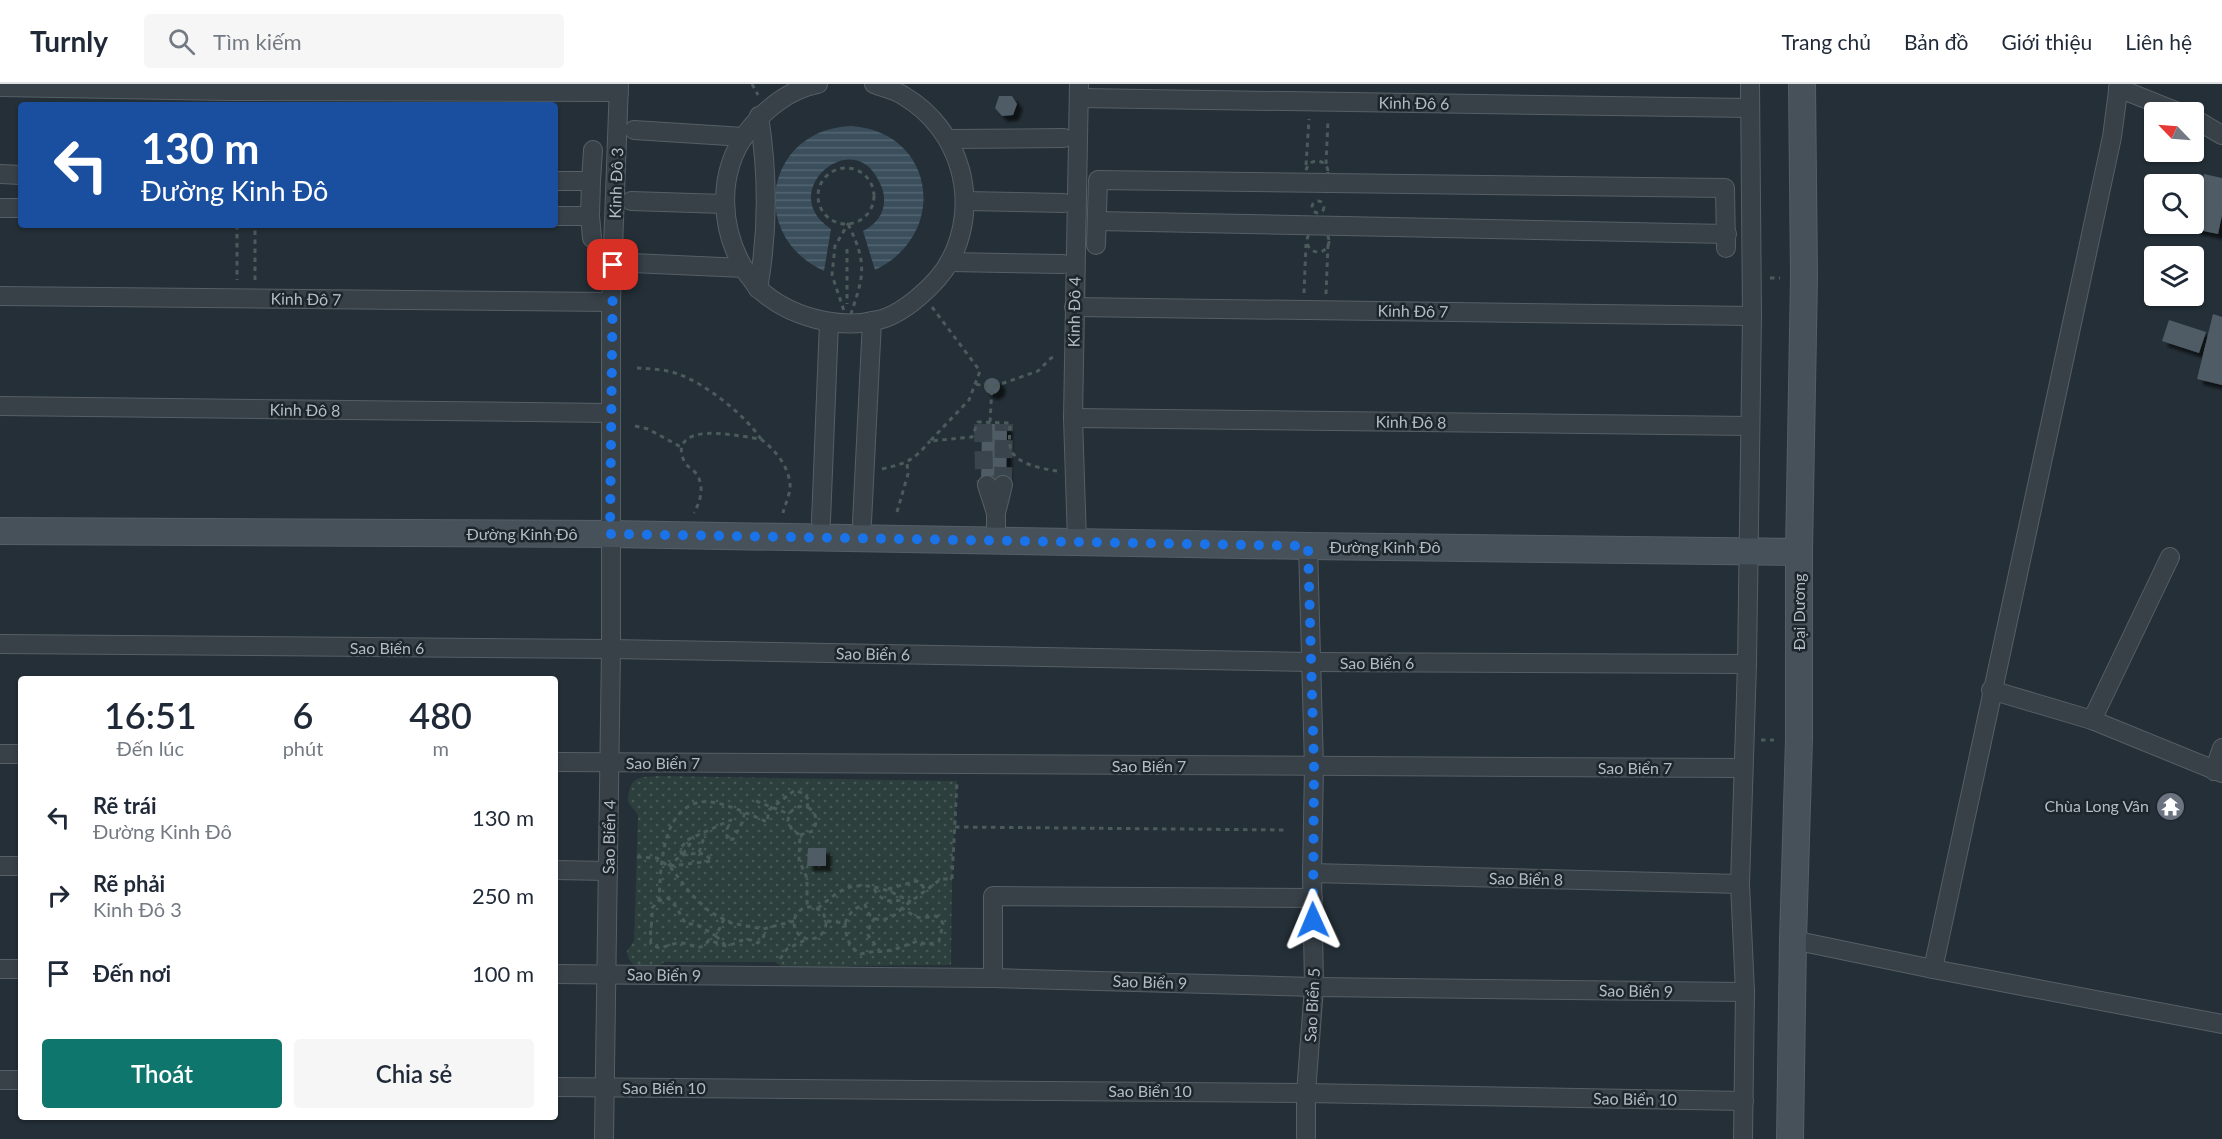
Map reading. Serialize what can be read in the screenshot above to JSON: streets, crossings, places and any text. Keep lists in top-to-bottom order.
{
  "streets": {
    "street": [
      "Kinh Đô 6",
      "Kinh Đô 3",
      "Kinh Đô 7",
      "Kinh Đô 4",
      "Kinh Đô 8",
      "Đường Kinh Đô",
      "Đại Dương",
      "Sao Biển 6",
      "Sao Biển 7",
      "Sao Biển 4",
      "Sao Biển 8",
      "Sao Biển 9",
      "Sao Biển 5",
      "Sao Biển 10"
    ]
  },
  "crossings": [
    ["Kinh Đô 6", "Kinh Đô 4"],
    ["Kinh Đô 3", "Kinh Đô 7"],
    ["Kinh Đô 3", "Kinh Đô 8"],
    ["Kinh Đô 3", "Đường Kinh Đô"],
    ["Kinh Đô 3", "Sao Biển 4"],
    ["Kinh Đô 7", "Kinh Đô 4"],
    ["Kinh Đô 4", "Kinh Đô 8"],
    ["Kinh Đô 4", "Đường Kinh Đô"],
    ["Đường Kinh Đô", "Đại Dương"],
    ["Đường Kinh Đô", "Sao Biển 4"],
    ["Đường Kinh Đô", "Sao Biển 5"],
    ["Sao Biển 6", "Sao Biển 4"],
    ["Sao Biển 6", "Sao Biển 5"],
    ["Sao Biển 7", "Sao Biển 4"],
    ["Sao Biển 7", "Sao Biển 5"],
    ["Sao Biển 4", "Sao Biển 9"],
    ["Sao Biển 4", "Sao Biển 10"],
    ["Sao Biển 8", "Sao Biển 5"],
    ["Sao Biển 9", "Sao Biển 5"],
    ["Sao Biển 5", "Sao Biển 10"]
  ],
  "places": {
    "temple": ["Chùa Long Vân"]
  },
  "north": "top left",
  "page": {
    "header": "Turnly",
    "search": "Tìm kiếm",
    "nav": [
      "Trang chủ",
      "Bản đồ",
      "Giới thiệu",
      "Liên hệ"
    ],
    "turn": ["130 m", "Đường Kinh Đô"],
    "eta": [
      "16:51",
      "Đến lúc",
      "6",
      "phút",
      "480",
      "m"
    ],
    "list": [
      {
        "name": "Rẽ trái",
        "note": "Đường Kinh Đô",
        "value": "130 m"
      },
      {
        "name": "Rẽ phải",
        "note": "Kinh Đô 3",
        "value": "250 m"
      },
      {
        "name": "Đến nơi",
        "value": "100 m"
      }
    ],
    "buttons": ["Thoát", "Chia sẻ"]
  }
}
